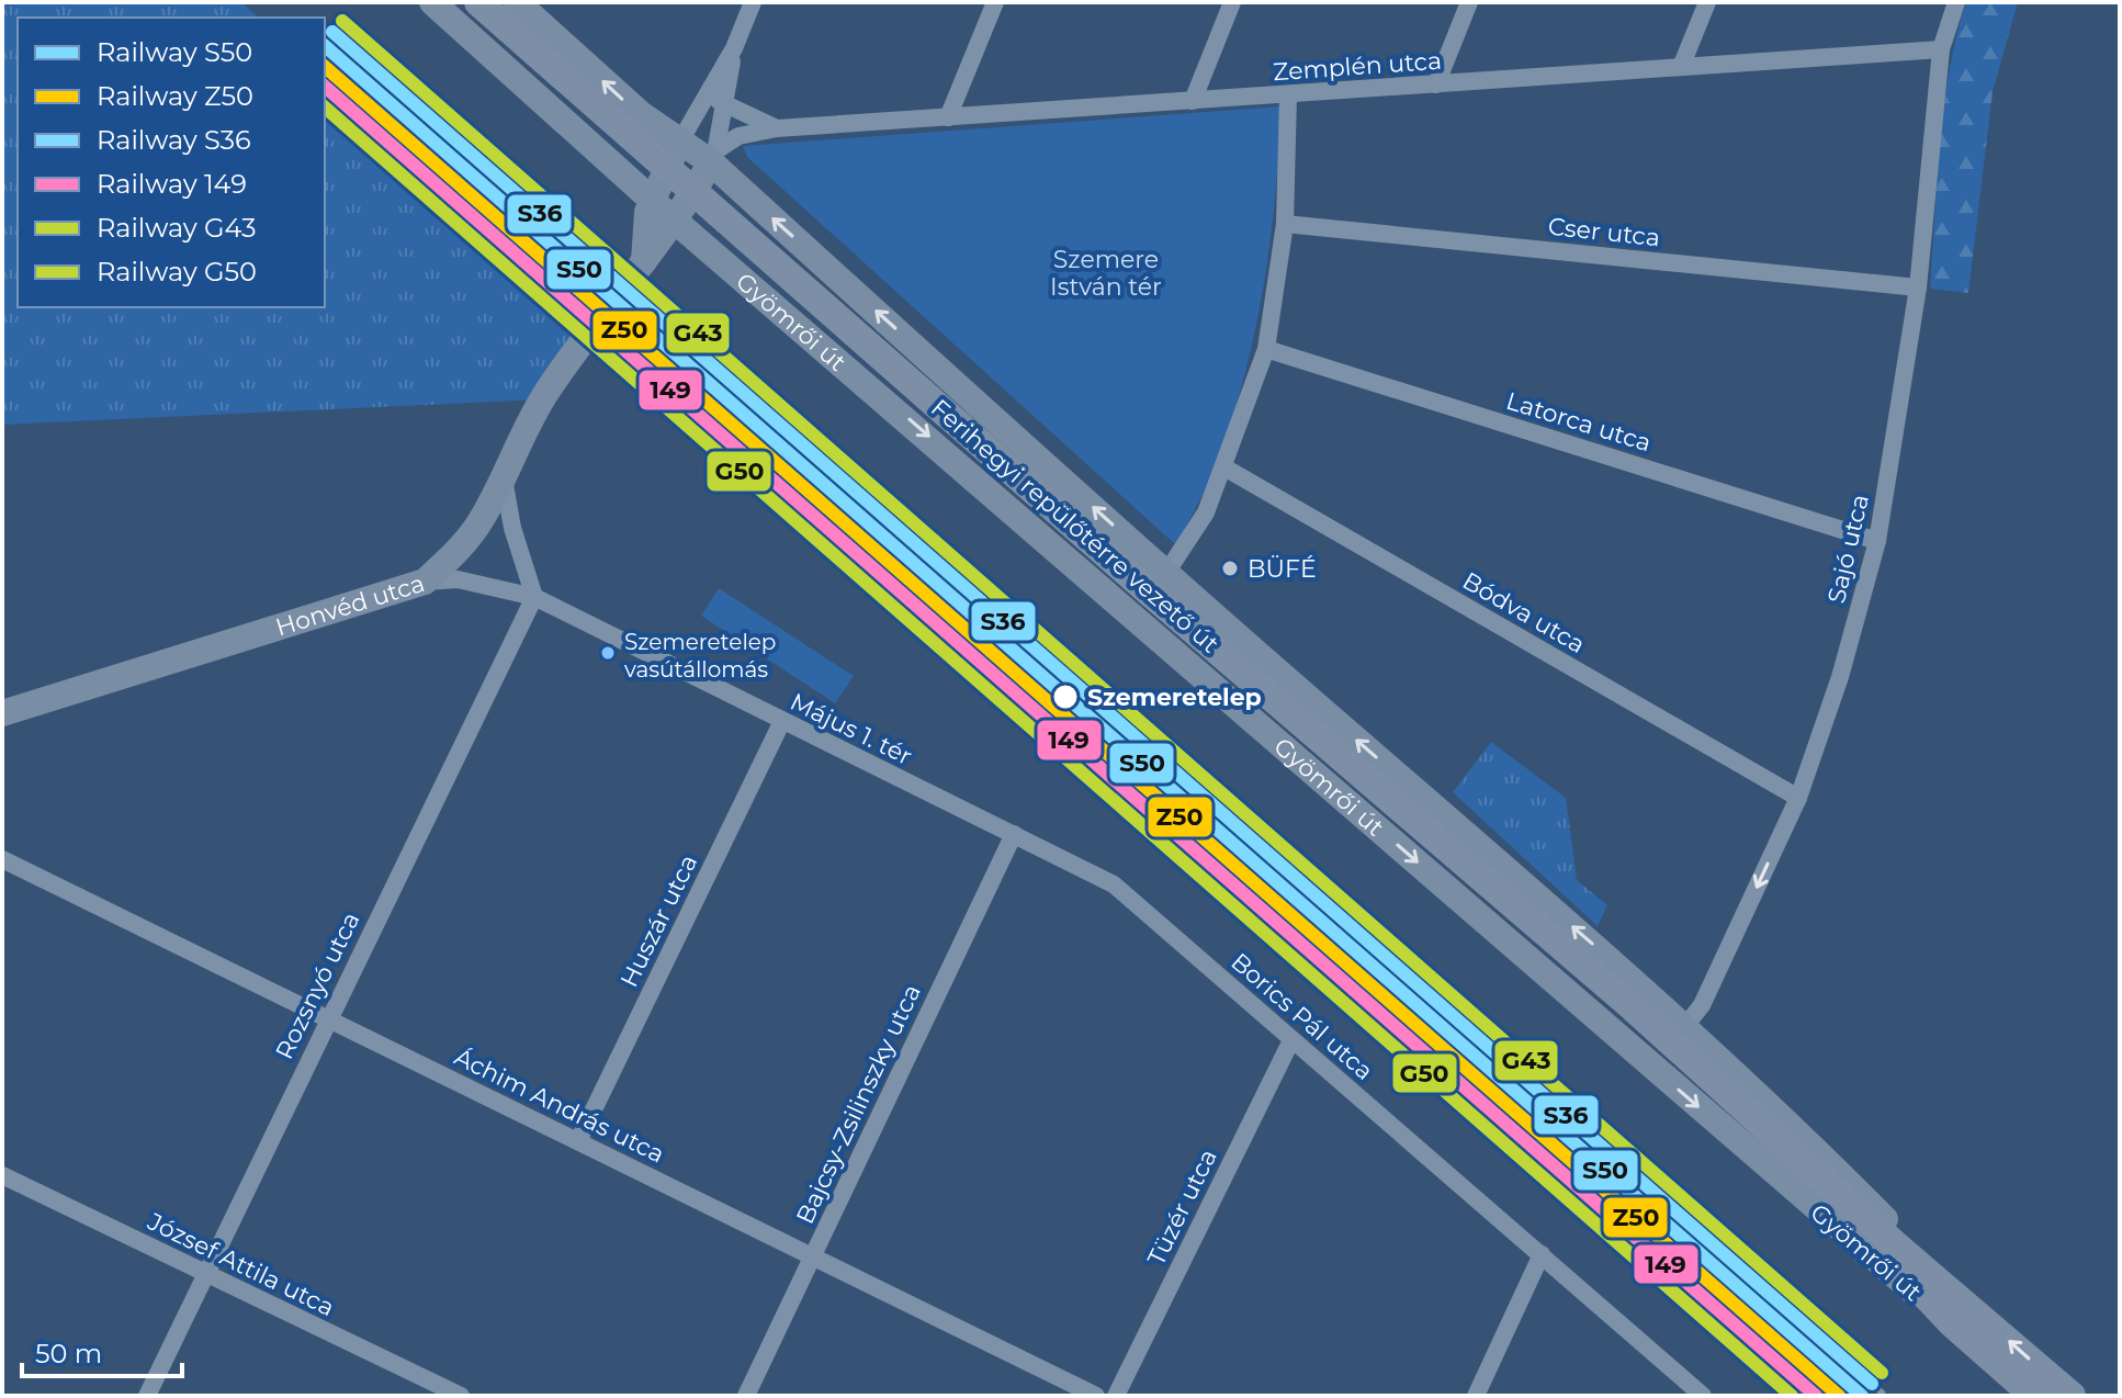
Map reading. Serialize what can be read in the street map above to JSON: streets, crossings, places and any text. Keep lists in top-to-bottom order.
{
  "streets": {
    "main road": ["Ferihegyi repülőtérre vezető út"],
    "street": [
      "Zemplén utca",
      "Cser utca",
      "Gyömrői út",
      "Latorca utca",
      "Sajó utca",
      "Honvéd utca",
      "Bódva utca",
      "Május 1. tér",
      "Huszár utca",
      "Rozsnyó utca",
      "Borics Pál utca",
      "Bajcsy-Zsilinszky utca",
      "Áchim András utca",
      "Tüzér utca",
      "József Attila utca"
    ]
  },
  "crossings": [
    ["Zemplén utca", "Gyömrői út"],
    ["Zemplén utca", "Sajó utca"],
    ["Zemplén utca", "Honvéd utca"],
    ["Cser utca", "Sajó utca"],
    ["Gyömrői út", "Ferihegyi repülőtérre vezető út"],
    ["Gyömrői út", "Sajó utca"],
    ["Gyömrői út", "Honvéd utca"],
    ["Latorca utca", "Sajó utca"],
    ["Sajó utca", "Bódva utca"],
    ["Május 1. tér", "Huszár utca"],
    ["Május 1. tér", "Rozsnyó utca"],
    ["Május 1. tér", "Borics Pál utca"],
    ["Május 1. tér", "Bajcsy-Zsilinszky utca"],
    ["Huszár utca", "Áchim András utca"],
    ["Rozsnyó utca", "Áchim András utca"],
    ["Rozsnyó utca", "József Attila utca"],
    ["Borics Pál utca", "Bajcsy-Zsilinszky utca"],
    ["Borics Pál utca", "Tüzér utca"],
    ["Bajcsy-Zsilinszky utca", "Áchim András utca"]
  ],
  "parks": ["Szemere István tér"],
  "places": ["BÜFÉ", "Szemeretelep vasútállomás", "Szemeretelep"],
  "lines": [
    "rail line G43",
    "rail line S36",
    "rail line S50",
    "rail line Z50",
    "rail line 149",
    "rail line G50"
  ],
  "legend": [
    "Railway S50",
    "Railway Z50",
    "Railway S36",
    "Railway 149",
    "Railway G43",
    "Railway G50"
  ],
  "scale_bar": "50 m"
}
